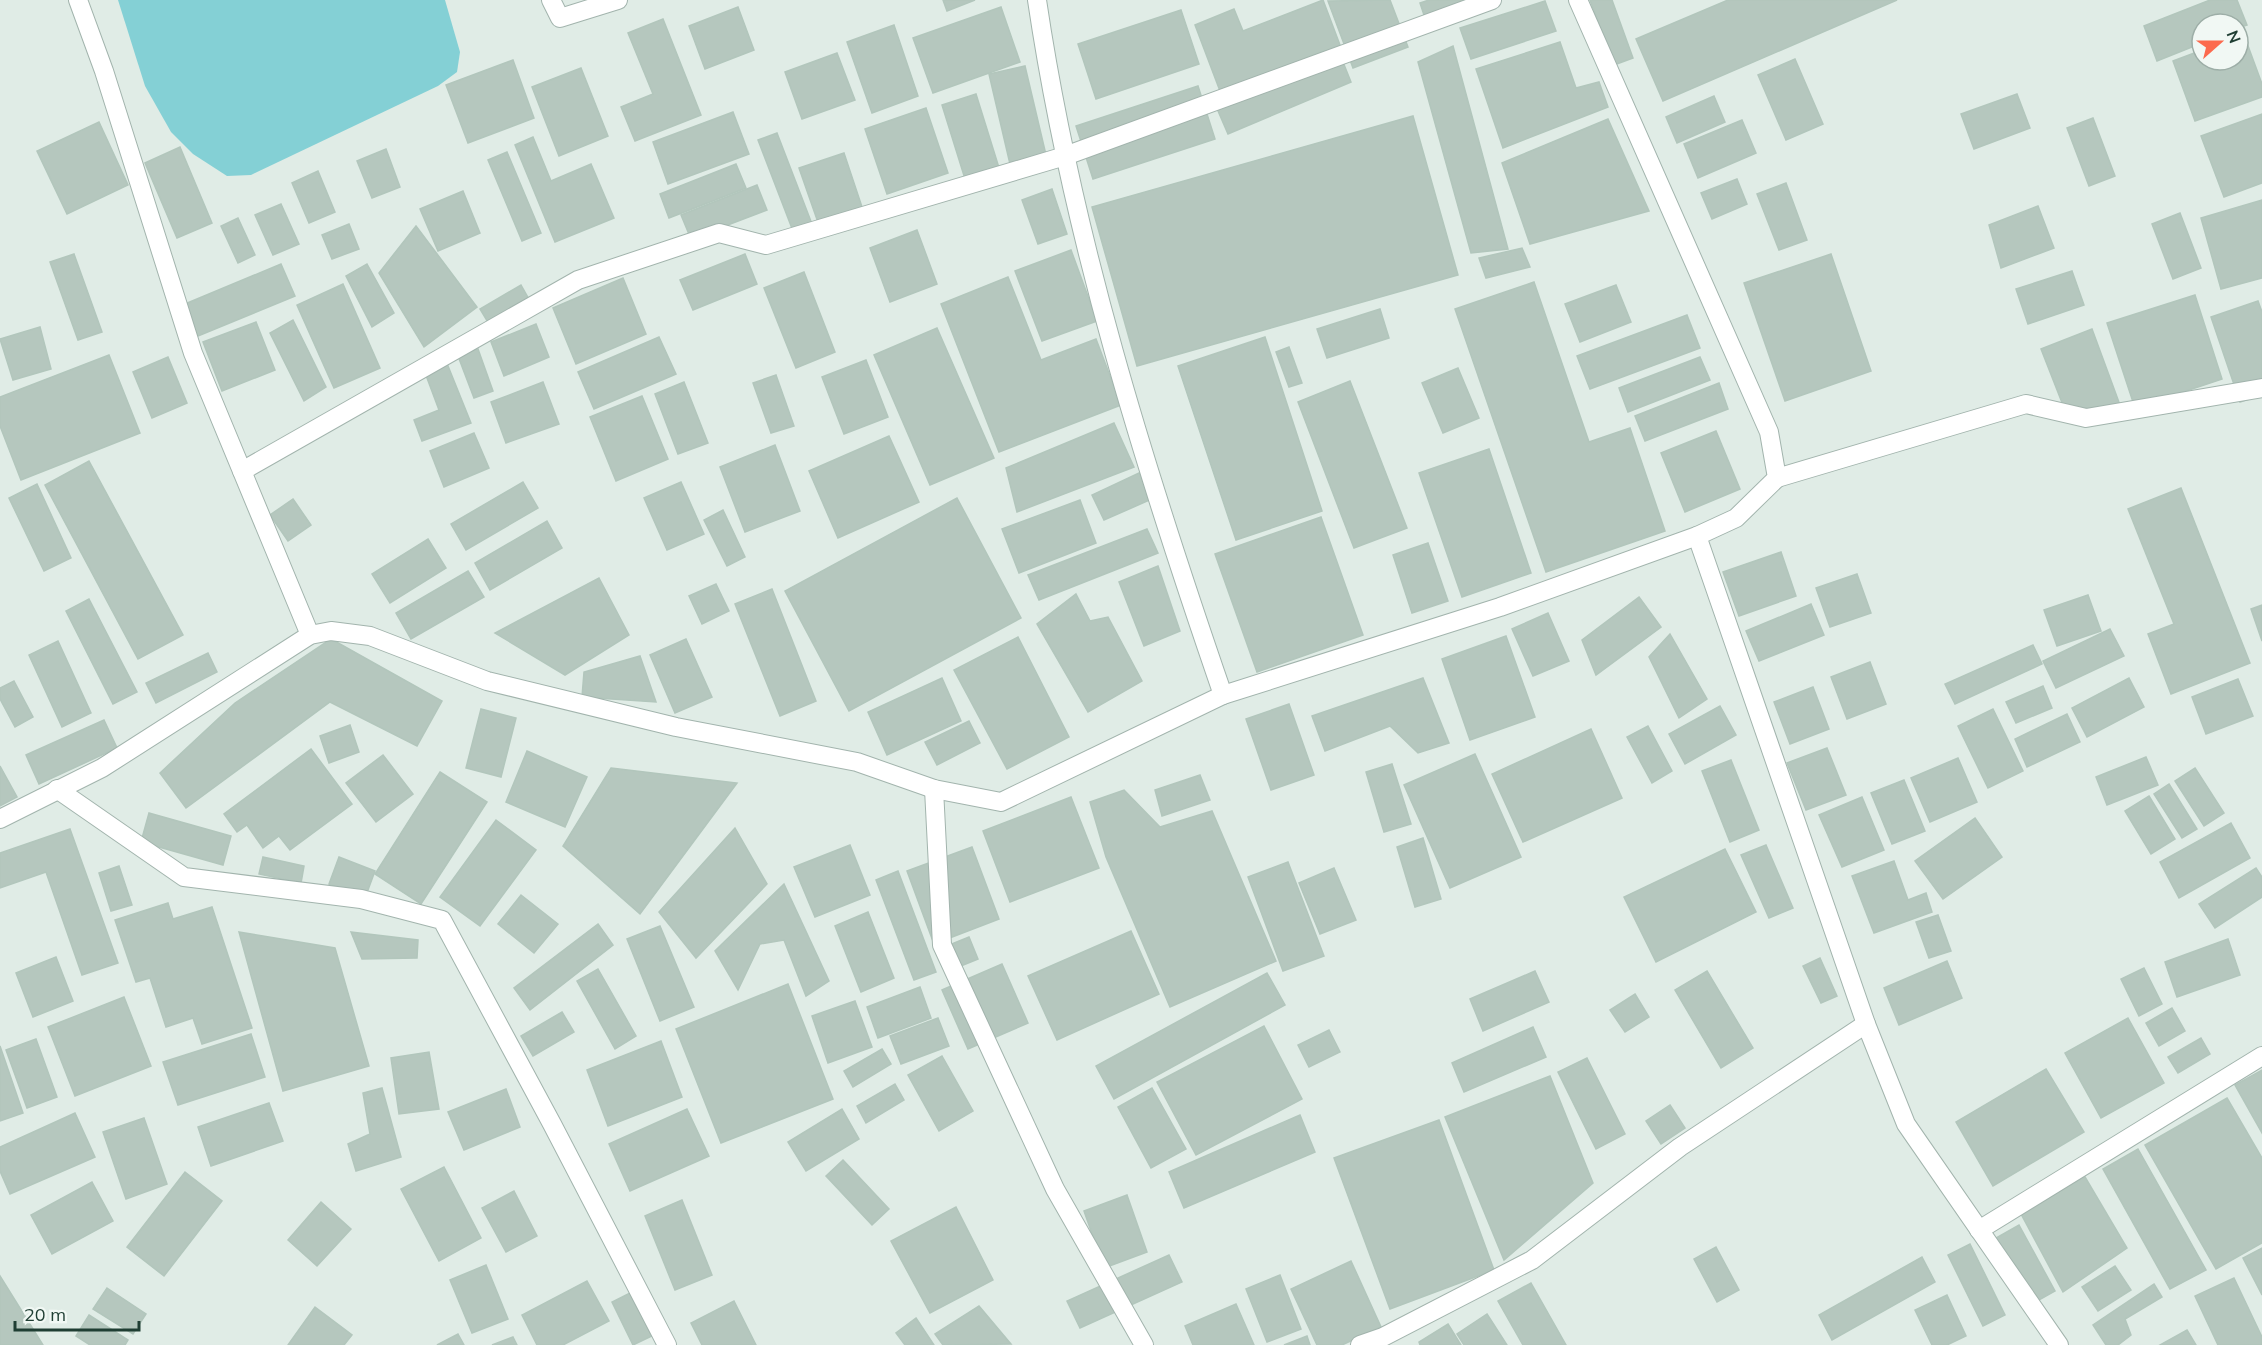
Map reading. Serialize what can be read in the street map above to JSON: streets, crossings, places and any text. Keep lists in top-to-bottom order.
{
  "scale_bar": "20 m",
  "north": "right"
}
